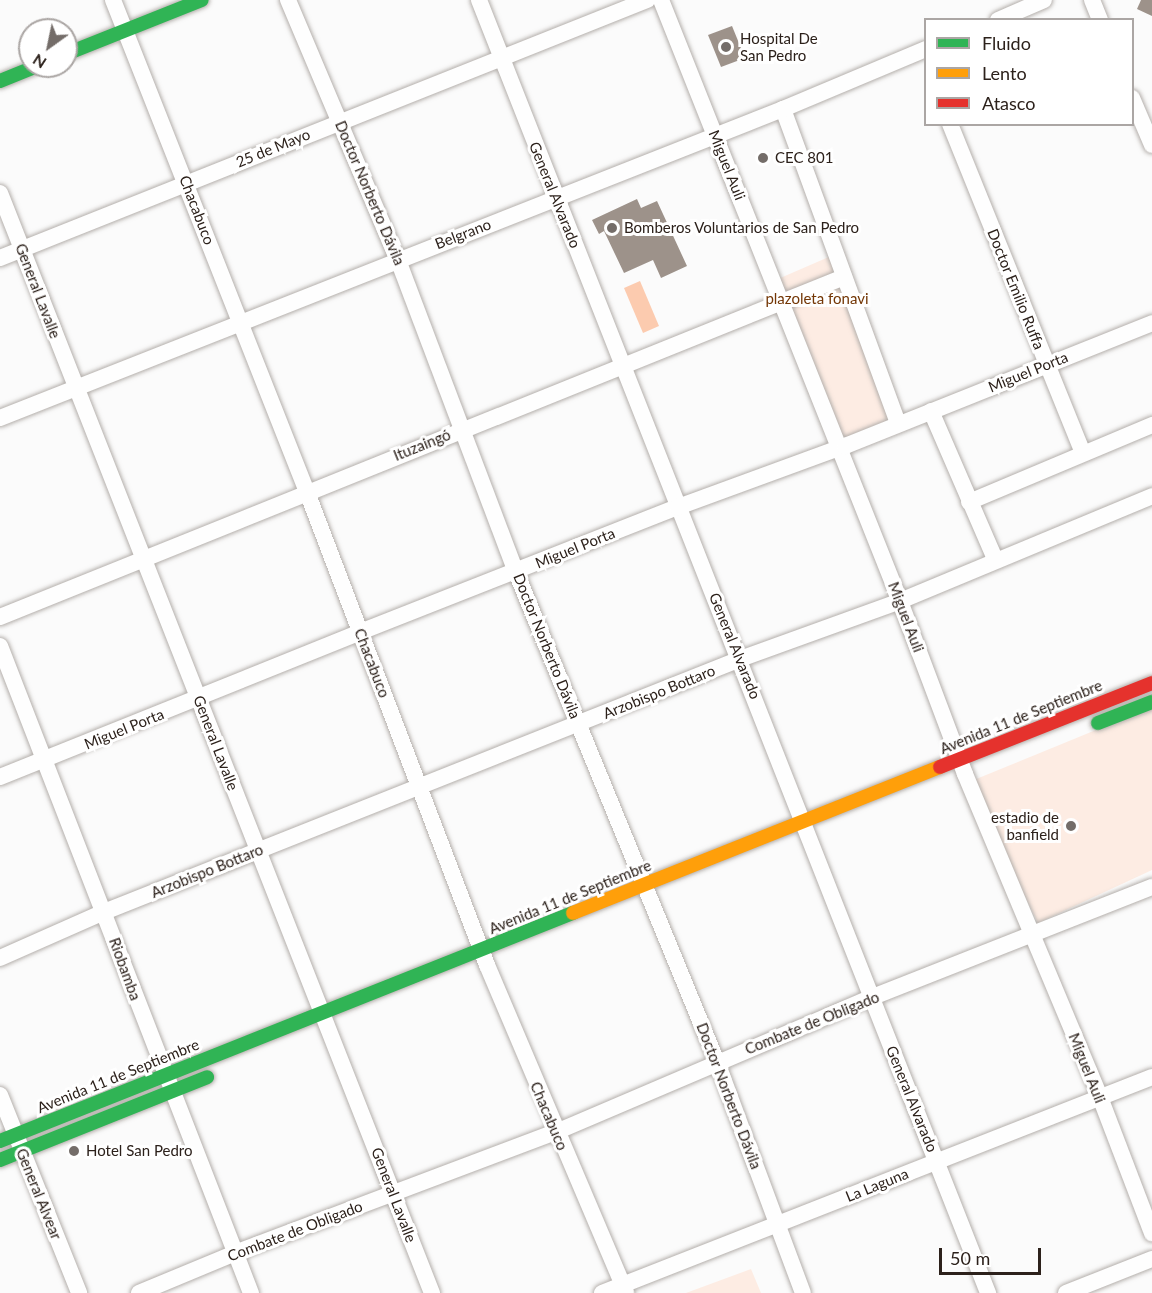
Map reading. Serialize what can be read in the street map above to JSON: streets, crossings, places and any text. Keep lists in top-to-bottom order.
{
  "streets": {
    "main road": ["Avenida 11 de Septiembre"],
    "street": [
      "25 de Mayo",
      "Miguel Auli",
      "Doctor Norberto Dávila",
      "General Alvarado",
      "Chacabuco",
      "Belgrano",
      "Doctor Emilio Ruffa",
      "General Lavalle",
      "Miguel Porta",
      "Ituzaingó",
      "Arzobispo Bottaro",
      "Riobamba",
      "Combate de Obligado",
      "La Laguna",
      "General Alvear"
    ]
  },
  "crossings": [
    ["25 de Mayo", "Doctor Norberto Dávila"],
    ["25 de Mayo", "General Alvarado"],
    ["25 de Mayo", "Chacabuco"],
    ["25 de Mayo", "General Lavalle"],
    ["Miguel Auli", "Belgrano"],
    ["Miguel Auli", "Miguel Porta"],
    ["Miguel Auli", "Ituzaingó"],
    ["Miguel Auli", "Arzobispo Bottaro"],
    ["Miguel Auli", "Avenida 11 de Septiembre"],
    ["Miguel Auli", "Combate de Obligado"],
    ["Miguel Auli", "La Laguna"],
    ["Doctor Norberto Dávila", "Belgrano"],
    ["Doctor Norberto Dávila", "Miguel Porta"],
    ["Doctor Norberto Dávila", "Ituzaingó"],
    ["Doctor Norberto Dávila", "Arzobispo Bottaro"],
    ["Doctor Norberto Dávila", "Avenida 11 de Septiembre"],
    ["Doctor Norberto Dávila", "Combate de Obligado"],
    ["Doctor Norberto Dávila", "La Laguna"],
    ["General Alvarado", "Belgrano"],
    ["General Alvarado", "Miguel Porta"],
    ["General Alvarado", "Ituzaingó"],
    ["General Alvarado", "Arzobispo Bottaro"],
    ["General Alvarado", "Avenida 11 de Septiembre"],
    ["General Alvarado", "Combate de Obligado"],
    ["General Alvarado", "La Laguna"],
    ["Chacabuco", "Belgrano"],
    ["Chacabuco", "Miguel Porta"],
    ["Chacabuco", "Ituzaingó"],
    ["Chacabuco", "Arzobispo Bottaro"],
    ["Chacabuco", "Avenida 11 de Septiembre"],
    ["Chacabuco", "Combate de Obligado"],
    ["Chacabuco", "La Laguna"],
    ["Belgrano", "General Lavalle"],
    ["Doctor Emilio Ruffa", "Miguel Porta"],
    ["General Lavalle", "Miguel Porta"],
    ["General Lavalle", "Ituzaingó"],
    ["General Lavalle", "Arzobispo Bottaro"],
    ["General Lavalle", "Avenida 11 de Septiembre"],
    ["General Lavalle", "Combate de Obligado"],
    ["Miguel Porta", "Riobamba"],
    ["Arzobispo Bottaro", "Riobamba"],
    ["Avenida 11 de Septiembre", "Riobamba"],
    ["Avenida 11 de Septiembre", "General Alvear"],
    ["Riobamba", "Combate de Obligado"]
  ],
  "parks": ["plazoleta fonavi"],
  "places": [
    "Hospital De San Pedro",
    "CEC 801",
    "Bomberos Voluntarios de San Pedro",
    "estadio de banfield",
    "Hotel San Pedro"
  ],
  "legend": ["Fluido", "Lento", "Atasco"],
  "scale_bar": "50 m",
  "north": "bottom left"
}
